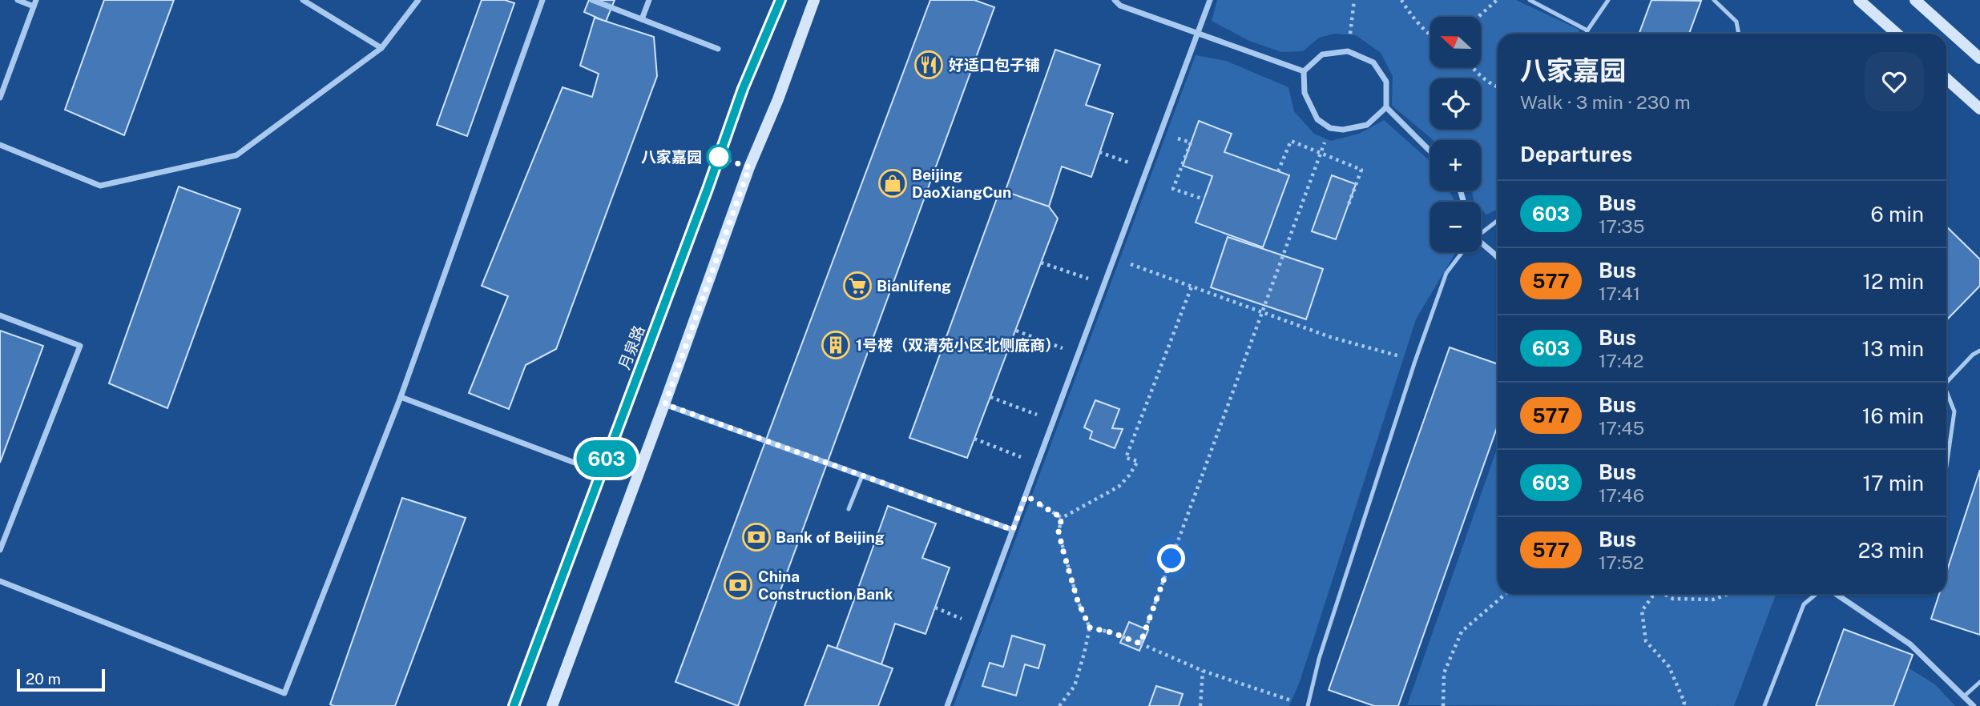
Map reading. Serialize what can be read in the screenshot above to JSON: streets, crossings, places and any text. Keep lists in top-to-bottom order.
{
  "streets": {
    "main road": ["月泉路"]
  },
  "places": {
    "restaurant": ["好适口包子铺"],
    "other": ["八家嘉园"],
    "shop": ["Beijing DaoXiangCun"],
    "supermarket": ["Bianlifeng"],
    "building": ["1号楼（双清苑小区北侧底商）"],
    "bank": ["Bank of Beijing", "China Construction Bank"]
  },
  "lines": ["bus line 603"],
  "scale_bar": "20 m",
  "north": "left",
  "page": {
    "on_map": "603",
    "map_buttons": ["+", "−"],
    "heading": [
      ["八家嘉园", "Walk · 3 min · 230 m"],
      "Departures"
    ],
    "list": [
      {
        "mark": "603",
        "name": "Bus",
        "note": "17:35",
        "value": "6 min"
      },
      {
        "mark": "577",
        "name": "Bus",
        "note": "17:41",
        "value": "12 min"
      },
      {
        "mark": "603",
        "name": "Bus",
        "note": "17:42",
        "value": "13 min"
      },
      {
        "mark": "577",
        "name": "Bus",
        "note": "17:45",
        "value": "16 min"
      },
      {
        "mark": "603",
        "name": "Bus",
        "note": "17:46",
        "value": "17 min"
      },
      {
        "mark": "577",
        "name": "Bus",
        "note": "17:52",
        "value": "23 min"
      }
    ],
    "scale": "20 m"
  }
}
